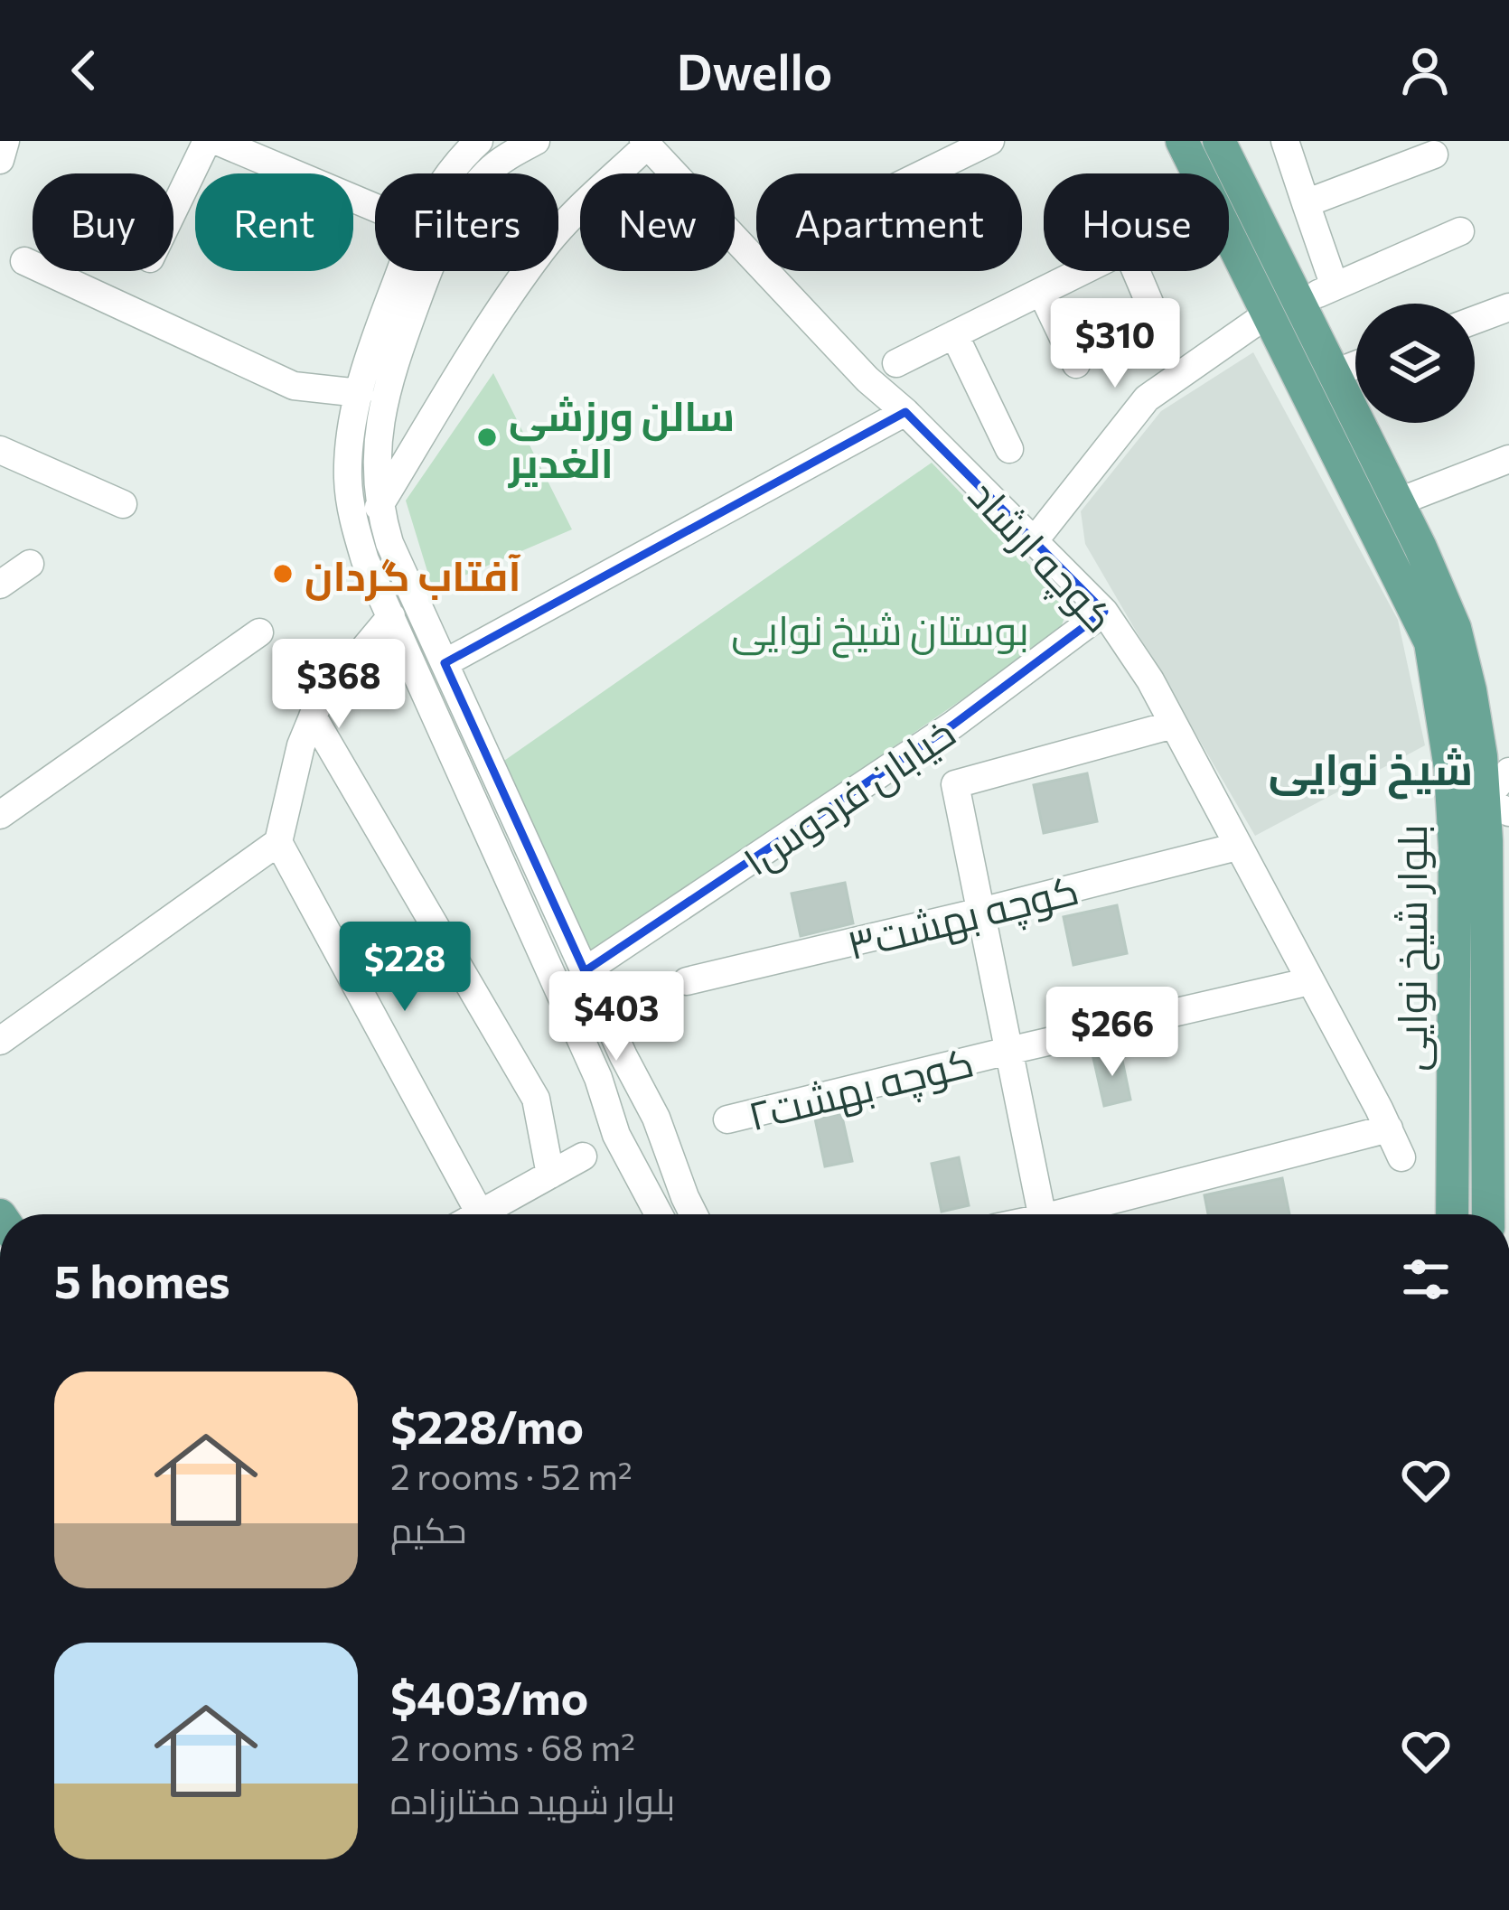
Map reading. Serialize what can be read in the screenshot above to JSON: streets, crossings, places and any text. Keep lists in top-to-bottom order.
{
  "streets": {
    "main road": ["بلوار شیخ نوایی"],
    "street": [
      "کوچه ارشاد",
      "خیابان فردوس۱",
      "کوچه بهشت۳",
      "کوچه بهشت۲"
    ]
  },
  "crossings": [
    ["کوچه ارشاد", "خیابان فردوس۱"],
    ["کوچه ارشاد", "کوچه بهشت۳"],
    ["کوچه ارشاد", "کوچه بهشت۲"]
  ],
  "districts": ["شیخ نوایی"],
  "parks": ["بوستان شیخ نوایی"],
  "places": ["سالن ورزشی الغدیر", "آفتاب گردان"],
  "page": {
    "header": "Dwello",
    "chip": [
      "Buy",
      "Rent",
      "Filters",
      "New",
      "Apartment",
      "House"
    ],
    "price": [
      "$310",
      "$368",
      "$228",
      "$403",
      "$266"
    ],
    "heading": "5 homes",
    "list": [
      {
        "name": "$228/mo",
        "note": "2 rooms · 52 m² · حکیم"
      },
      {
        "name": "$403/mo",
        "note": "2 rooms · 68 m² · بلوار شهید مختارزاده"
      }
    ]
  }
}
